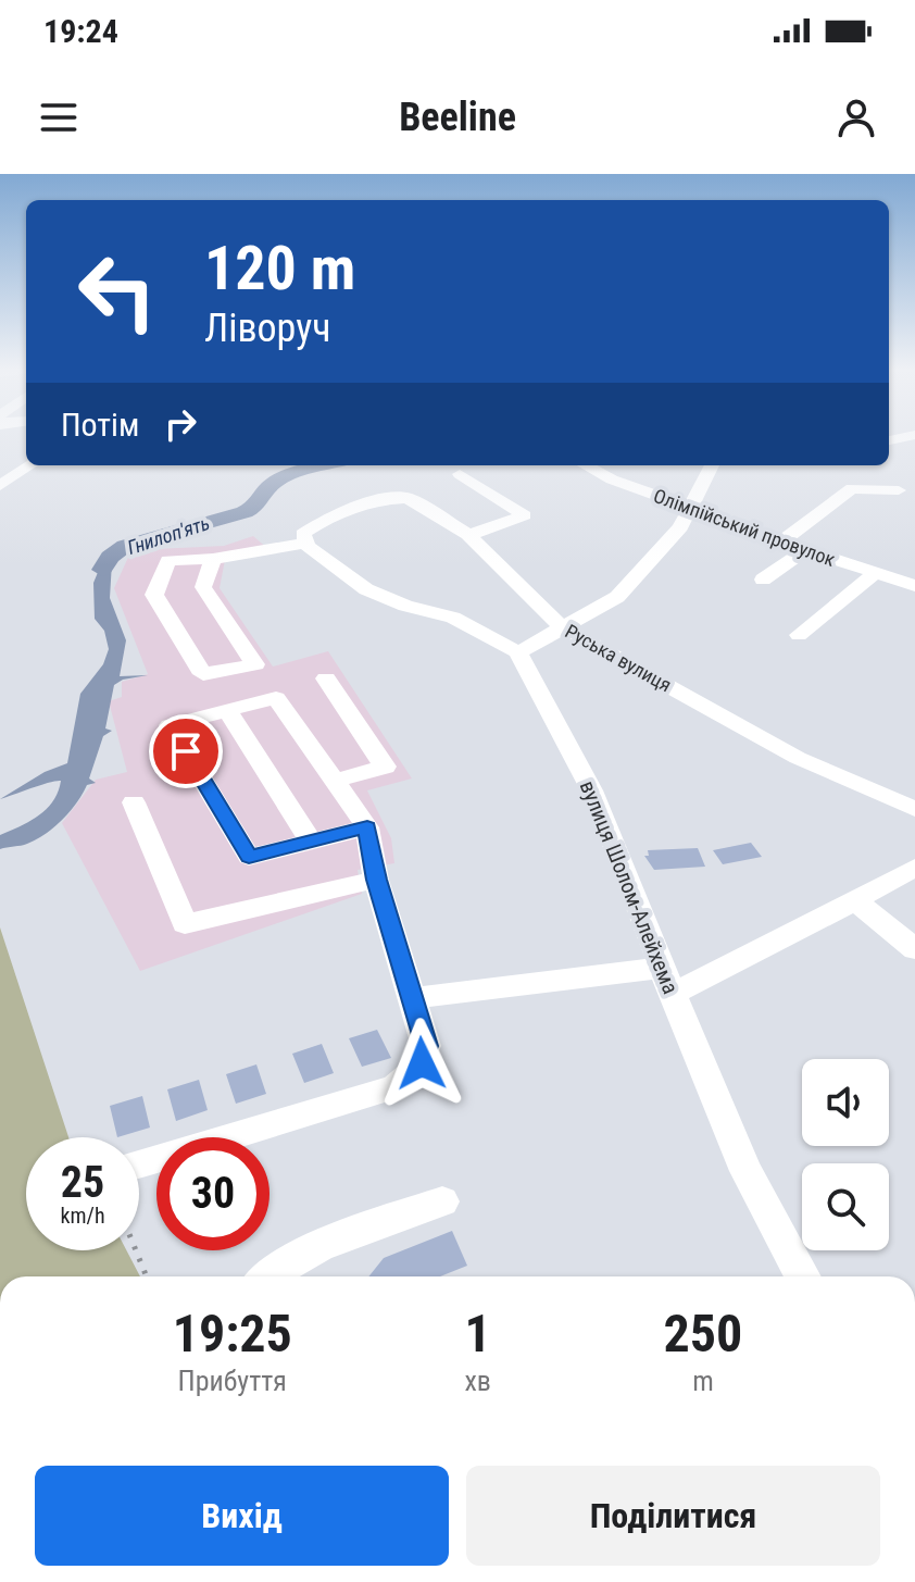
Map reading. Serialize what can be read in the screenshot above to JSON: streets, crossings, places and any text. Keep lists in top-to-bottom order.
{
  "streets": {
    "street": ["Олімпійський провулок", "Руська вулиця", "вулиця Шолом-Алейхема"]
  },
  "water": ["Гнилоп'ять"],
  "page": {
    "status": "19:24",
    "header": "Beeline",
    "turn": ["120 m", "Ліворуч"],
    "then": "Потім",
    "speed": "25 km/h",
    "limit": "30",
    "eta": [
      "19:25",
      "Прибуття",
      "1",
      "хв",
      "250",
      "m"
    ],
    "buttons": ["Вихід", "Поділитися"]
  }
}
